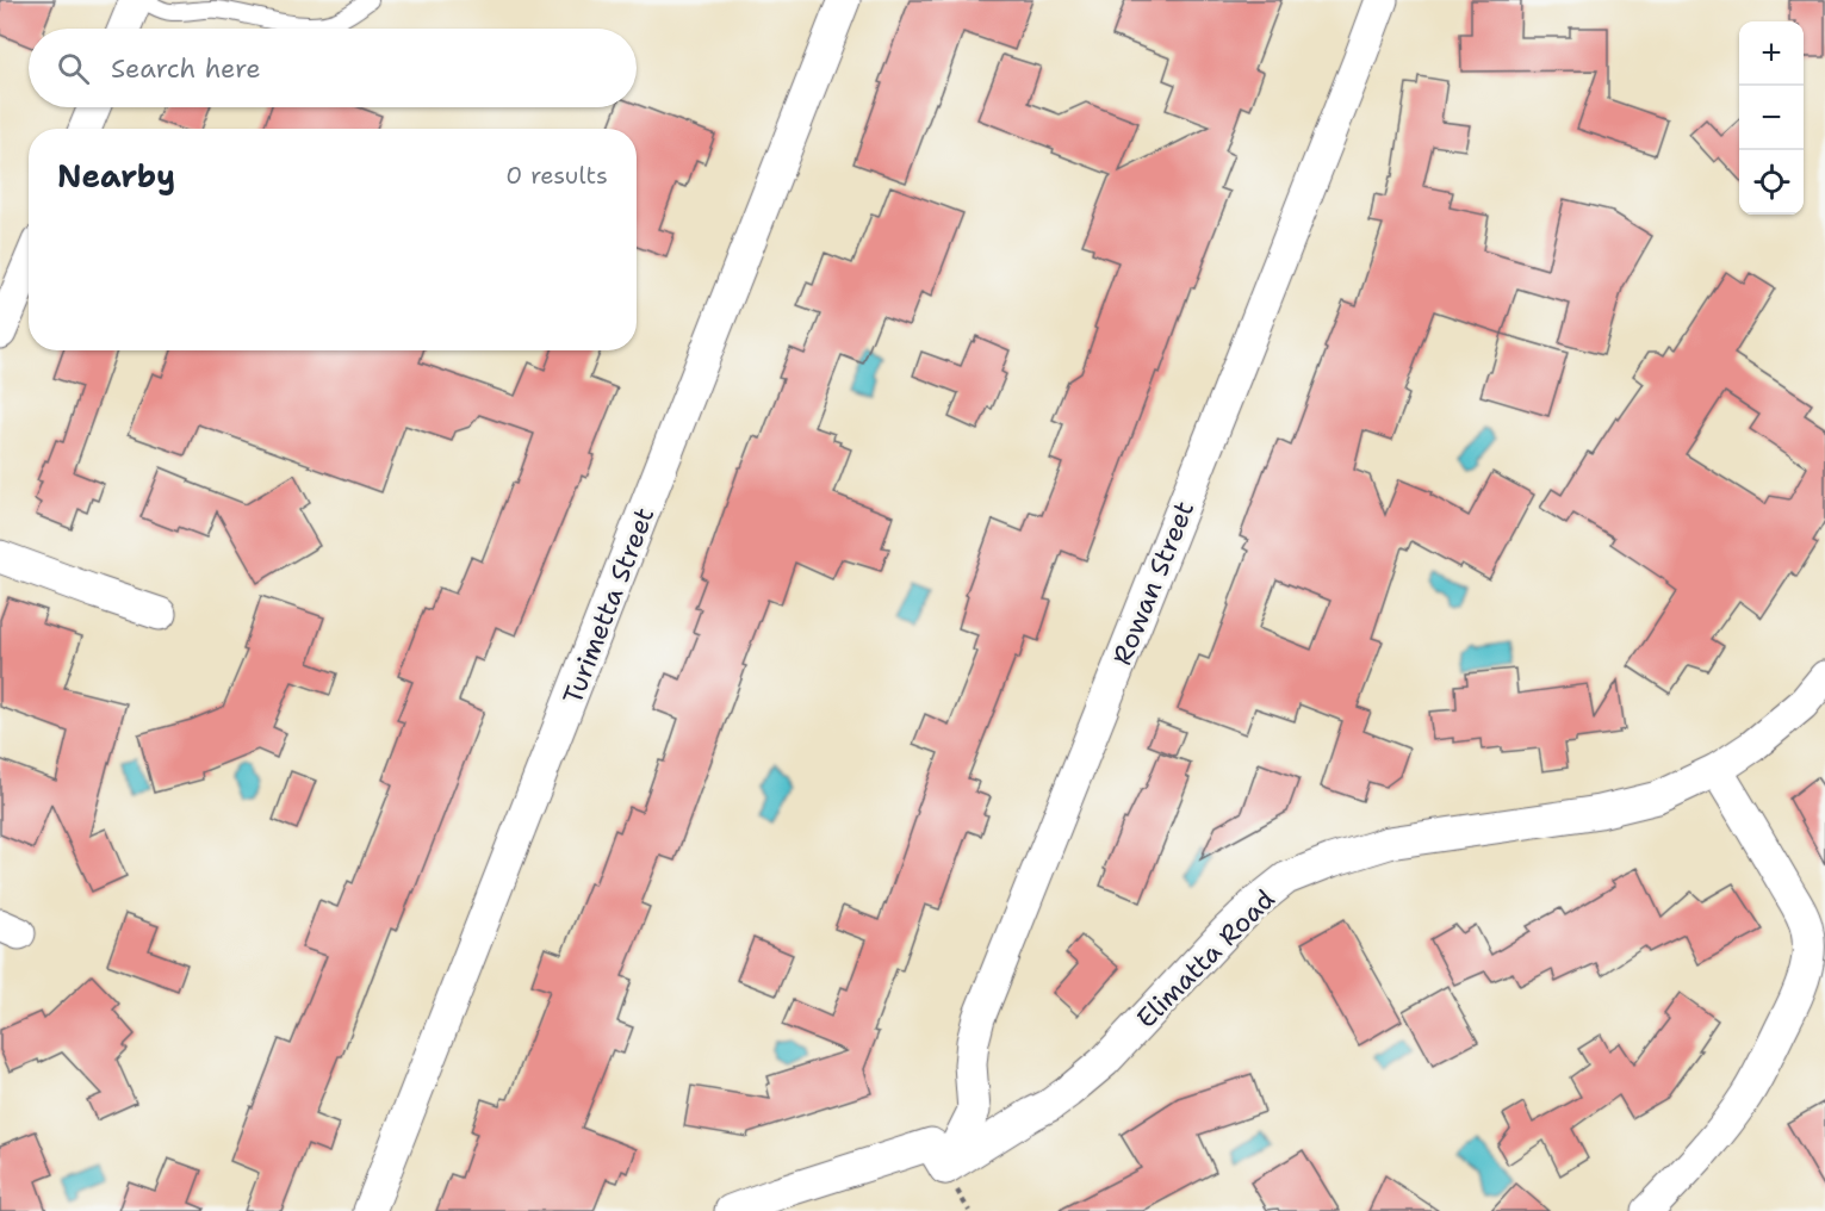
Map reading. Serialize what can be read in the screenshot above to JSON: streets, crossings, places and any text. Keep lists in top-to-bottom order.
{
  "streets": {
    "street": ["Rowan Street", "Turimetta Street", "Elimatta Road"]
  },
  "crossings": [
    ["Rowan Street", "Elimatta Road"]
  ],
  "page": {
    "map_buttons": ["+", "−"],
    "search": "Search here",
    "heading": ["Nearby", "0 results"]
  }
}
